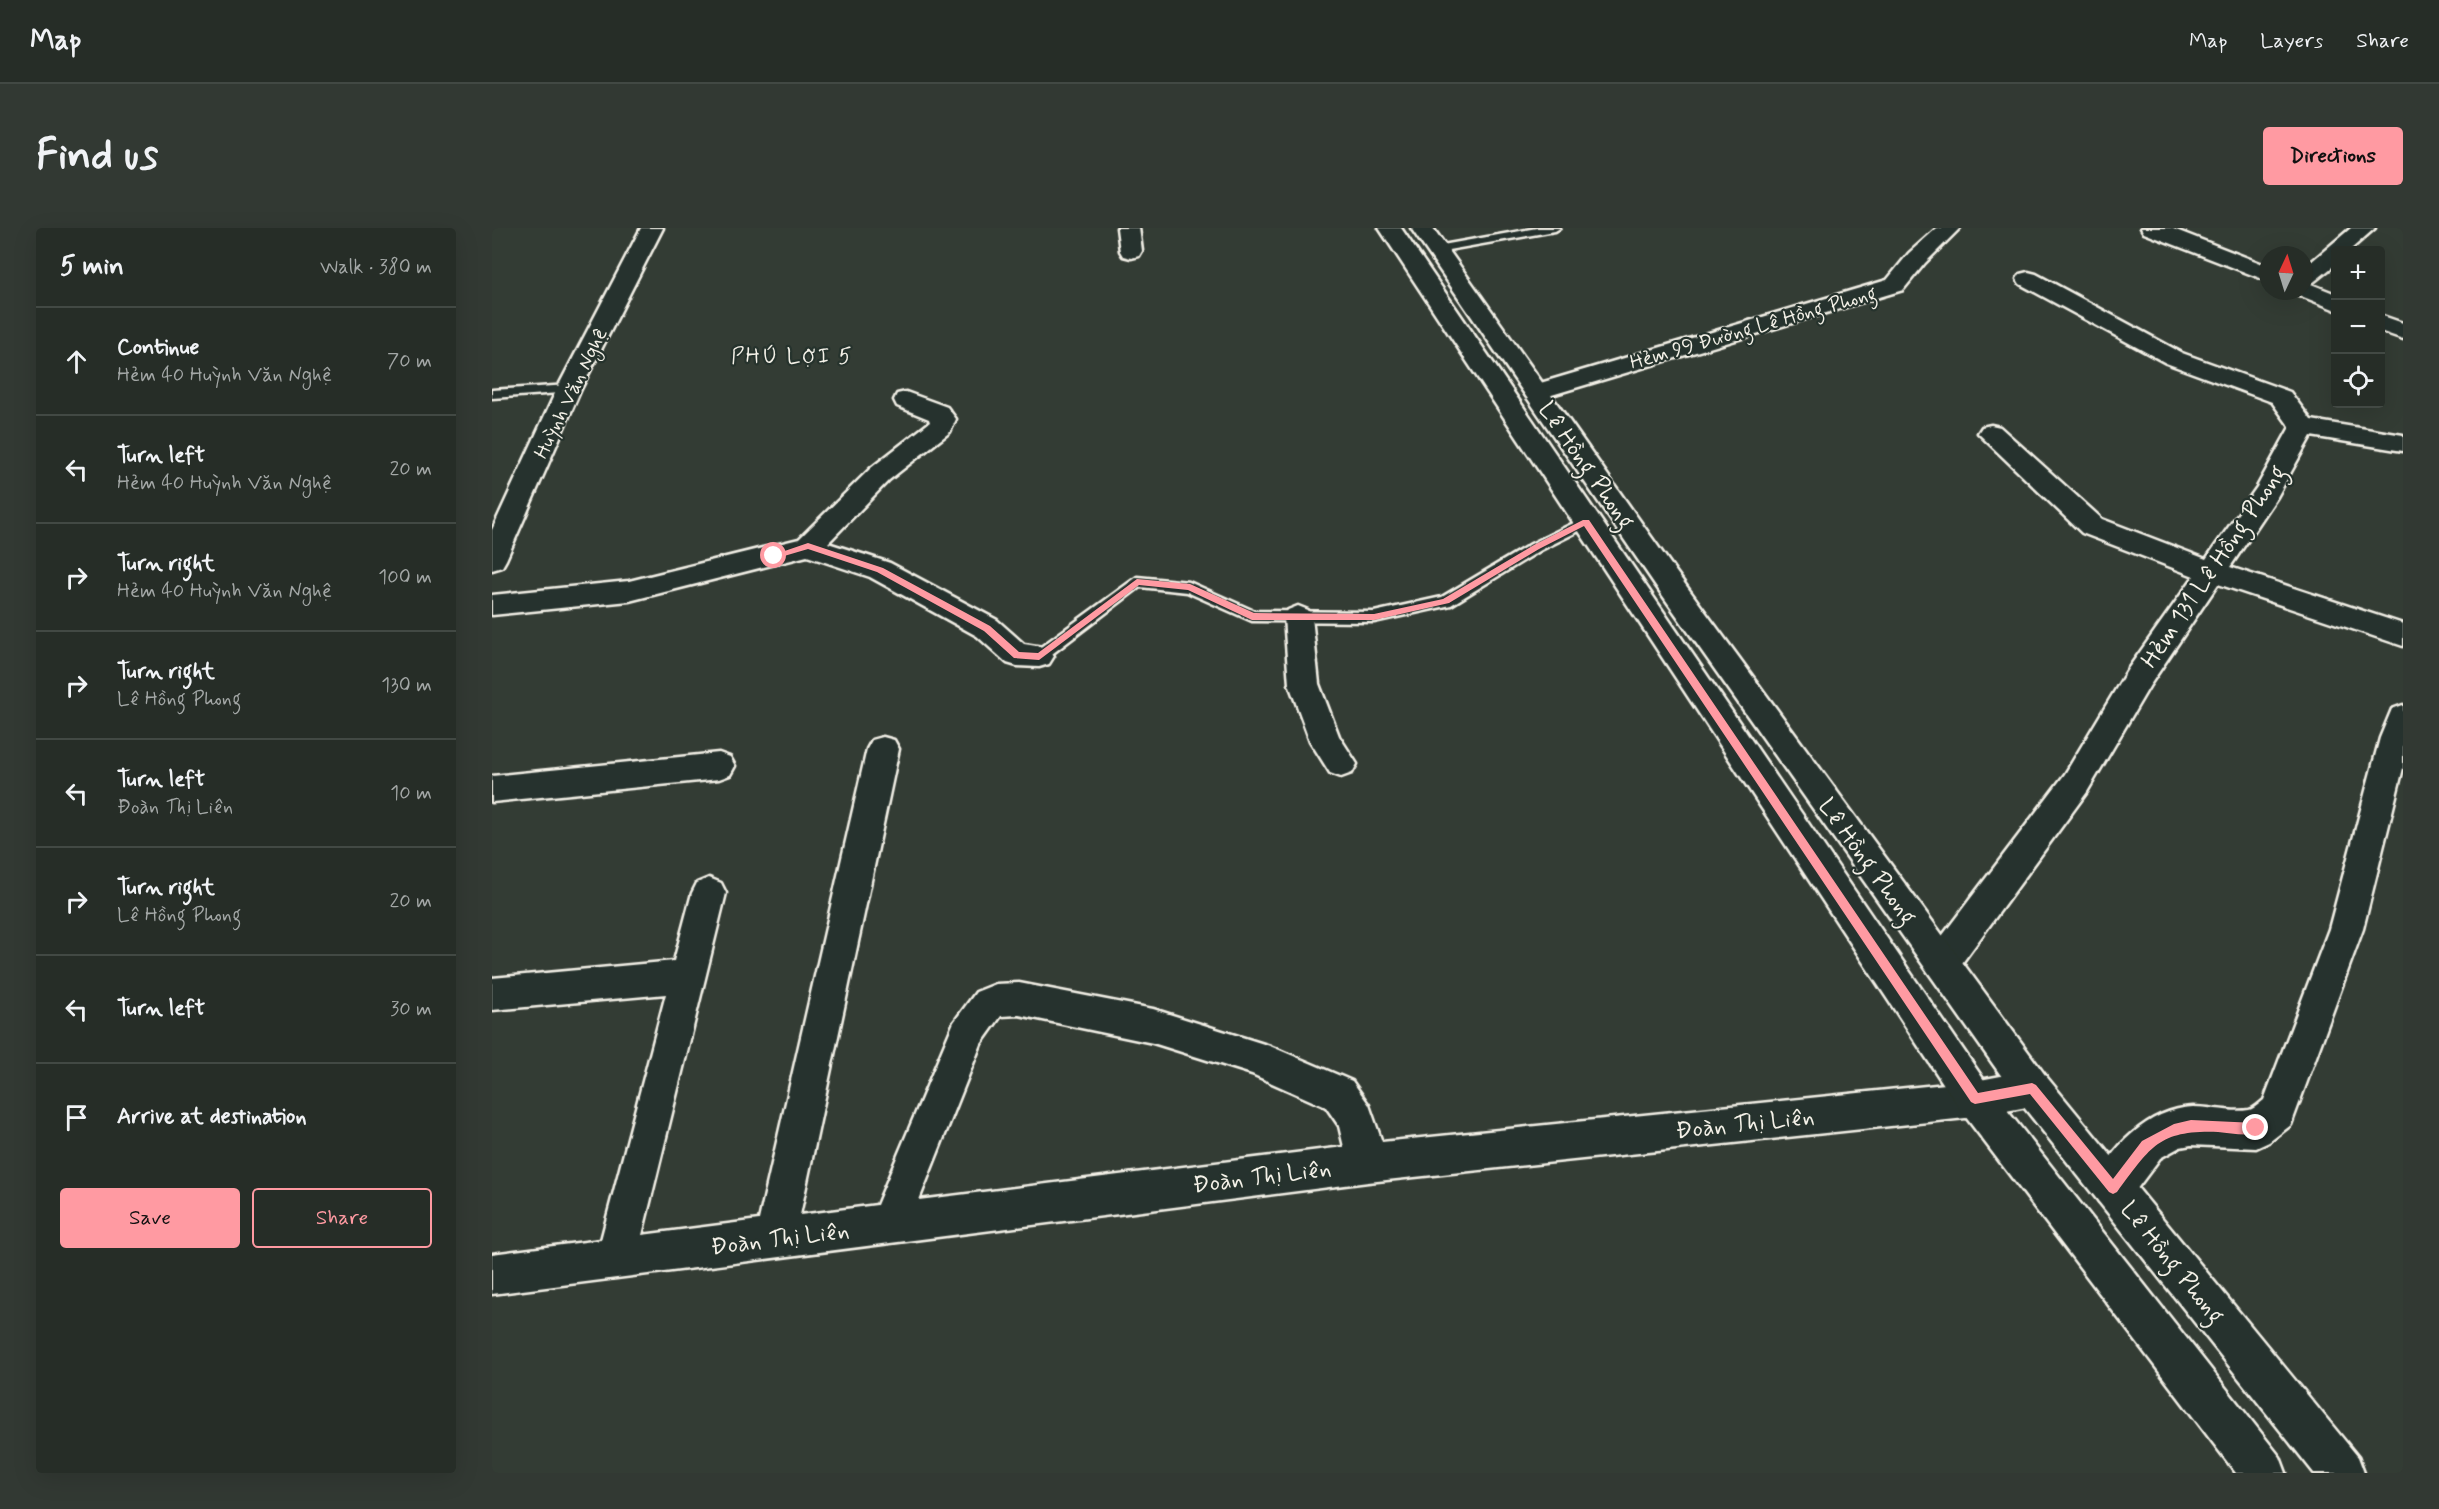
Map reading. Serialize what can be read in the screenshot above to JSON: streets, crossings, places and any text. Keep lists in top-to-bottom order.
{
  "streets": {
    "street": [
      "Hẻm 99 Đường Lê Hồng Phong",
      "Huỳnh Văn Nghệ",
      "Lê Hồng Phong",
      "Hẻm 131 Lê Hồng Phong",
      "Đoàn Thị Liên"
    ]
  },
  "crossings": [
    ["Hẻm 99 Đường Lê Hồng Phong", "Lê Hồng Phong"],
    ["Lê Hồng Phong", "Hẻm 131 Lê Hồng Phong"],
    ["Lê Hồng Phong", "Đoàn Thị Liên"]
  ],
  "districts": ["PHÚ LỢI 5"],
  "north": "top",
  "page": {
    "header": "Map",
    "nav": ["Map", "Layers", "Share"],
    "buttons": [
      "Directions",
      ["Save", "Share"]
    ],
    "title": "Find us",
    "heading": ["5 min", "Walk · 380 m"],
    "map_buttons": ["+", "−"],
    "list": [
      ["Continue", "Hẻm 40 Huỳnh Văn Nghệ", "70 m"],
      ["Turn left", "Hẻm 40 Huỳnh Văn Nghệ", "20 m"],
      ["Turn right", "Hẻm 40 Huỳnh Văn Nghệ", "100 m"],
      ["Turn right", "Lê Hồng Phong", "130 m"],
      ["Turn left", "Đoàn Thị Liên", "10 m"],
      ["Turn right", "Lê Hồng Phong", "20 m"],
      ["Turn left", "30 m"],
      "Arrive at destination"
    ]
  }
}
